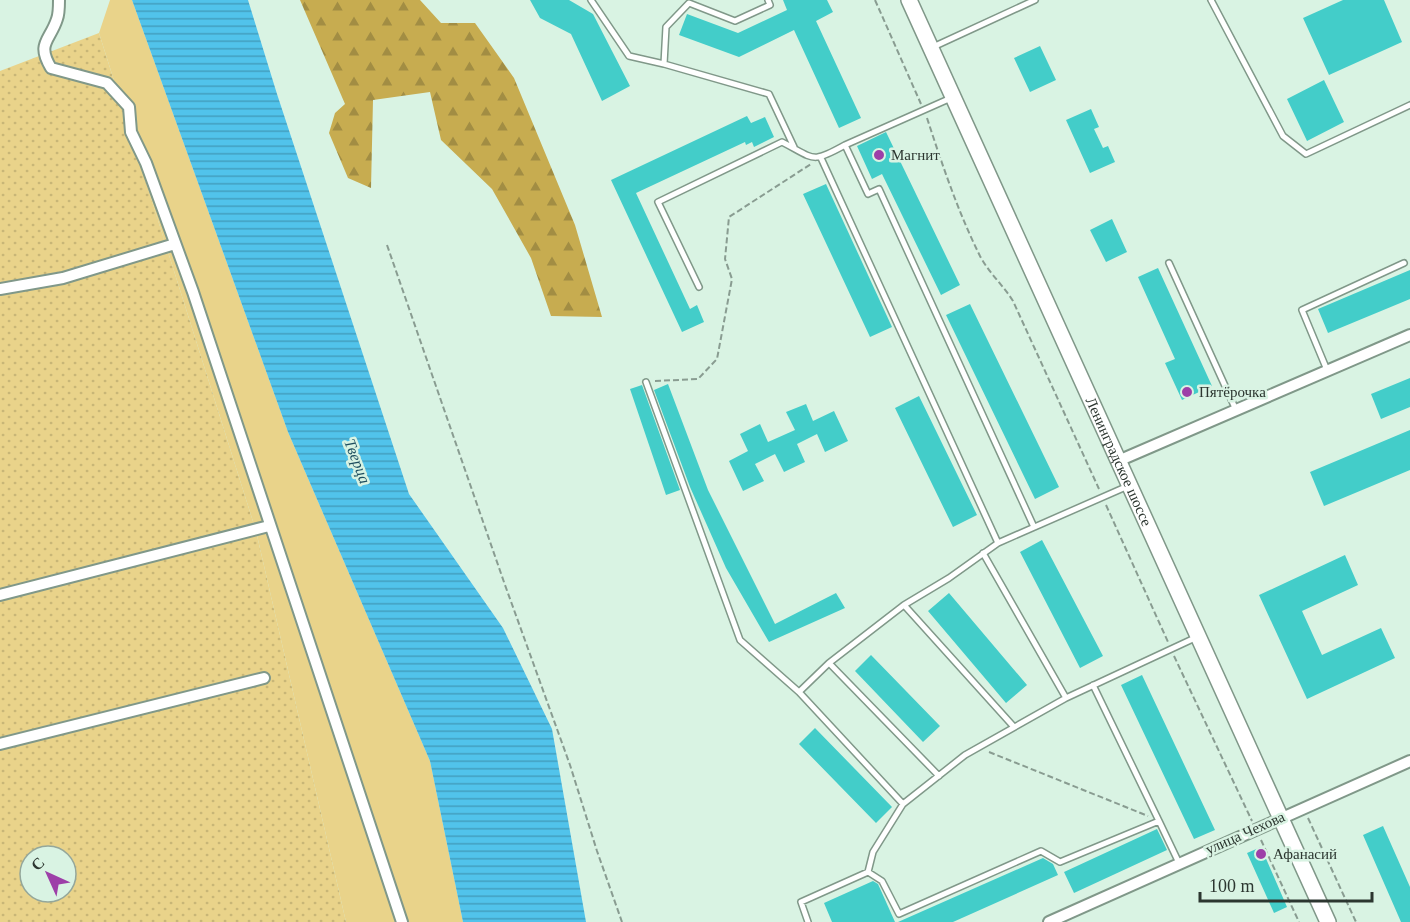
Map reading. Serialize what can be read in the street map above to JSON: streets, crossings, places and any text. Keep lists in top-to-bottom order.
{
  "streets": {
    "main road": ["Ленинградское шоссе"],
    "street": ["улица Чехова"]
  },
  "crossings": [
    ["Ленинградское шоссе", "улица Чехова"]
  ],
  "water": ["Тверца"],
  "places": ["Магнит", "Пятёрочка", "Афанасий"],
  "scale_bar": "100 m",
  "north": "top left"
}
